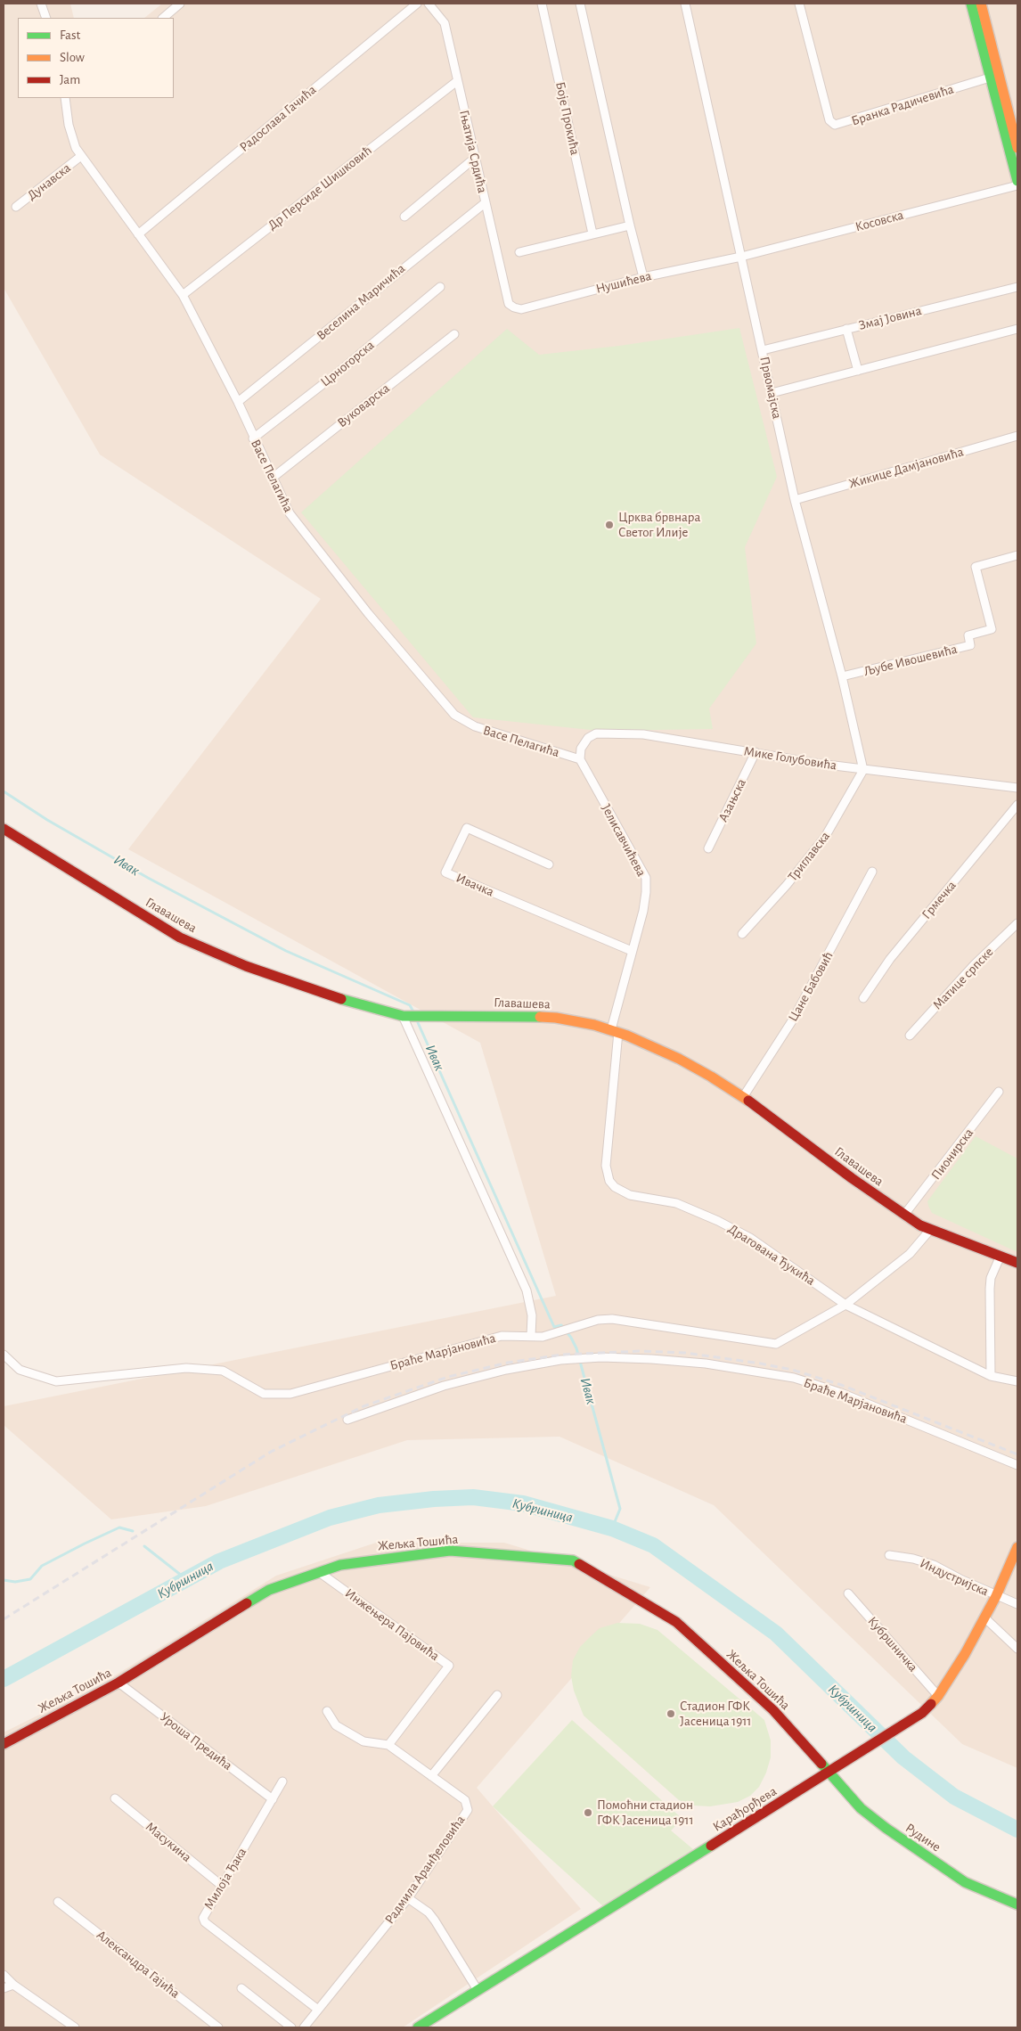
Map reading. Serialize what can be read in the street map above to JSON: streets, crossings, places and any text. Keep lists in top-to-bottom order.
{
  "streets": {
    "main road": [
      "Главашева",
      "Жељка Тошића",
      "Карађорђева",
      "Рудине"
    ],
    "street": [
      "Бранка Радичевића",
      "Радослава Гачића",
      "Боје Прокића",
      "Гњатија Срдића",
      "Дунавска",
      "Др Персиде Шишковић",
      "Косовска",
      "Нушићева",
      "Веселина Маричића",
      "Змај Јовина",
      "Црногорска",
      "Првомајска",
      "Вуковарска",
      "Жикице Дамјановића",
      "Васе Пелагића",
      "Љубе Ивошевића",
      "Мике Голубовића",
      "Азањска",
      "Јелисавчићева",
      "Триглавска",
      "Ивачка",
      "Грмечка",
      "Матице српске",
      "Цане Бабовић",
      "Пионирска",
      "Драгована Ђукића",
      "Браће Марјановића",
      "Индустријска",
      "Инжењера Пајовића",
      "Кубршничка",
      "Уроша Предића",
      "Масукина",
      "Радмила Аранђеловића",
      "Милоја Ђака",
      "Александра Гајића"
    ]
  },
  "crossings": [
    ["Радослава Гачића", "Васе Пелагића"],
    ["Гњатија Срдића", "Др Персиде Шишковић"],
    ["Гњатија Срдића", "Нушићева"],
    ["Гњатија Срдића", "Веселина Маричића"],
    ["Дунавска", "Васе Пелагића"],
    ["Др Персиде Шишковић", "Васе Пелагића"],
    ["Косовска", "Нушићева"],
    ["Косовска", "Првомајска"],
    ["Нушићева", "Првомајска"],
    ["Веселина Маричића", "Васе Пелагића"],
    ["Змај Јовина", "Првомајска"],
    ["Црногорска", "Васе Пелагића"],
    ["Првомајска", "Жикице Дамјановића"],
    ["Првомајска", "Љубе Ивошевића"],
    ["Првомајска", "Мике Голубовића"],
    ["Првомајска", "Триглавска"],
    ["Вуковарска", "Васе Пелагића"],
    ["Васе Пелагића", "Мике Голубовића"],
    ["Васе Пелагића", "Јелисавчићева"],
    ["Мике Голубовића", "Азањска"],
    ["Мике Голубовића", "Јелисавчићева"],
    ["Мике Голубовића", "Триглавска"],
    ["Јелисавчићева", "Ивачка"],
    ["Јелисавчићева", "Главашева"],
    ["Јелисавчићева", "Драгована Ђукића"],
    ["Главашева", "Цане Бабовић"],
    ["Главашева", "Пионирска"],
    ["Главашева", "Драгована Ђукића"],
    ["Главашева", "Браће Марјановића"],
    ["Драгована Ђукића", "Браће Марјановића"],
    ["Жељка Тошића", "Инжењера Пајовића"],
    ["Жељка Тошића", "Уроша Предића"],
    ["Жељка Тошића", "Карађорђева"],
    ["Жељка Тошића", "Рудине"],
    ["Индустријска", "Карађорђева"],
    ["Инжењера Пајовића", "Радмила Аранђеловића"],
    ["Кубршничка", "Карађорђева"],
    ["Уроша Предића", "Милоја Ђака"],
    ["Карађорђева", "Рудине"],
    ["Масукина", "Милоја Ђака"],
    ["Радмила Аранђеловића", "Милоја Ђака"]
  ],
  "water": ["Ивак", "Кубршница"],
  "places": ["Црква брвнара Светог Илије", "Стадион ГФК Јасеница 1911", "Помоћни стадион ГФК Јасеница 1911"],
  "legend": ["Fast", "Slow", "Jam"]
}
